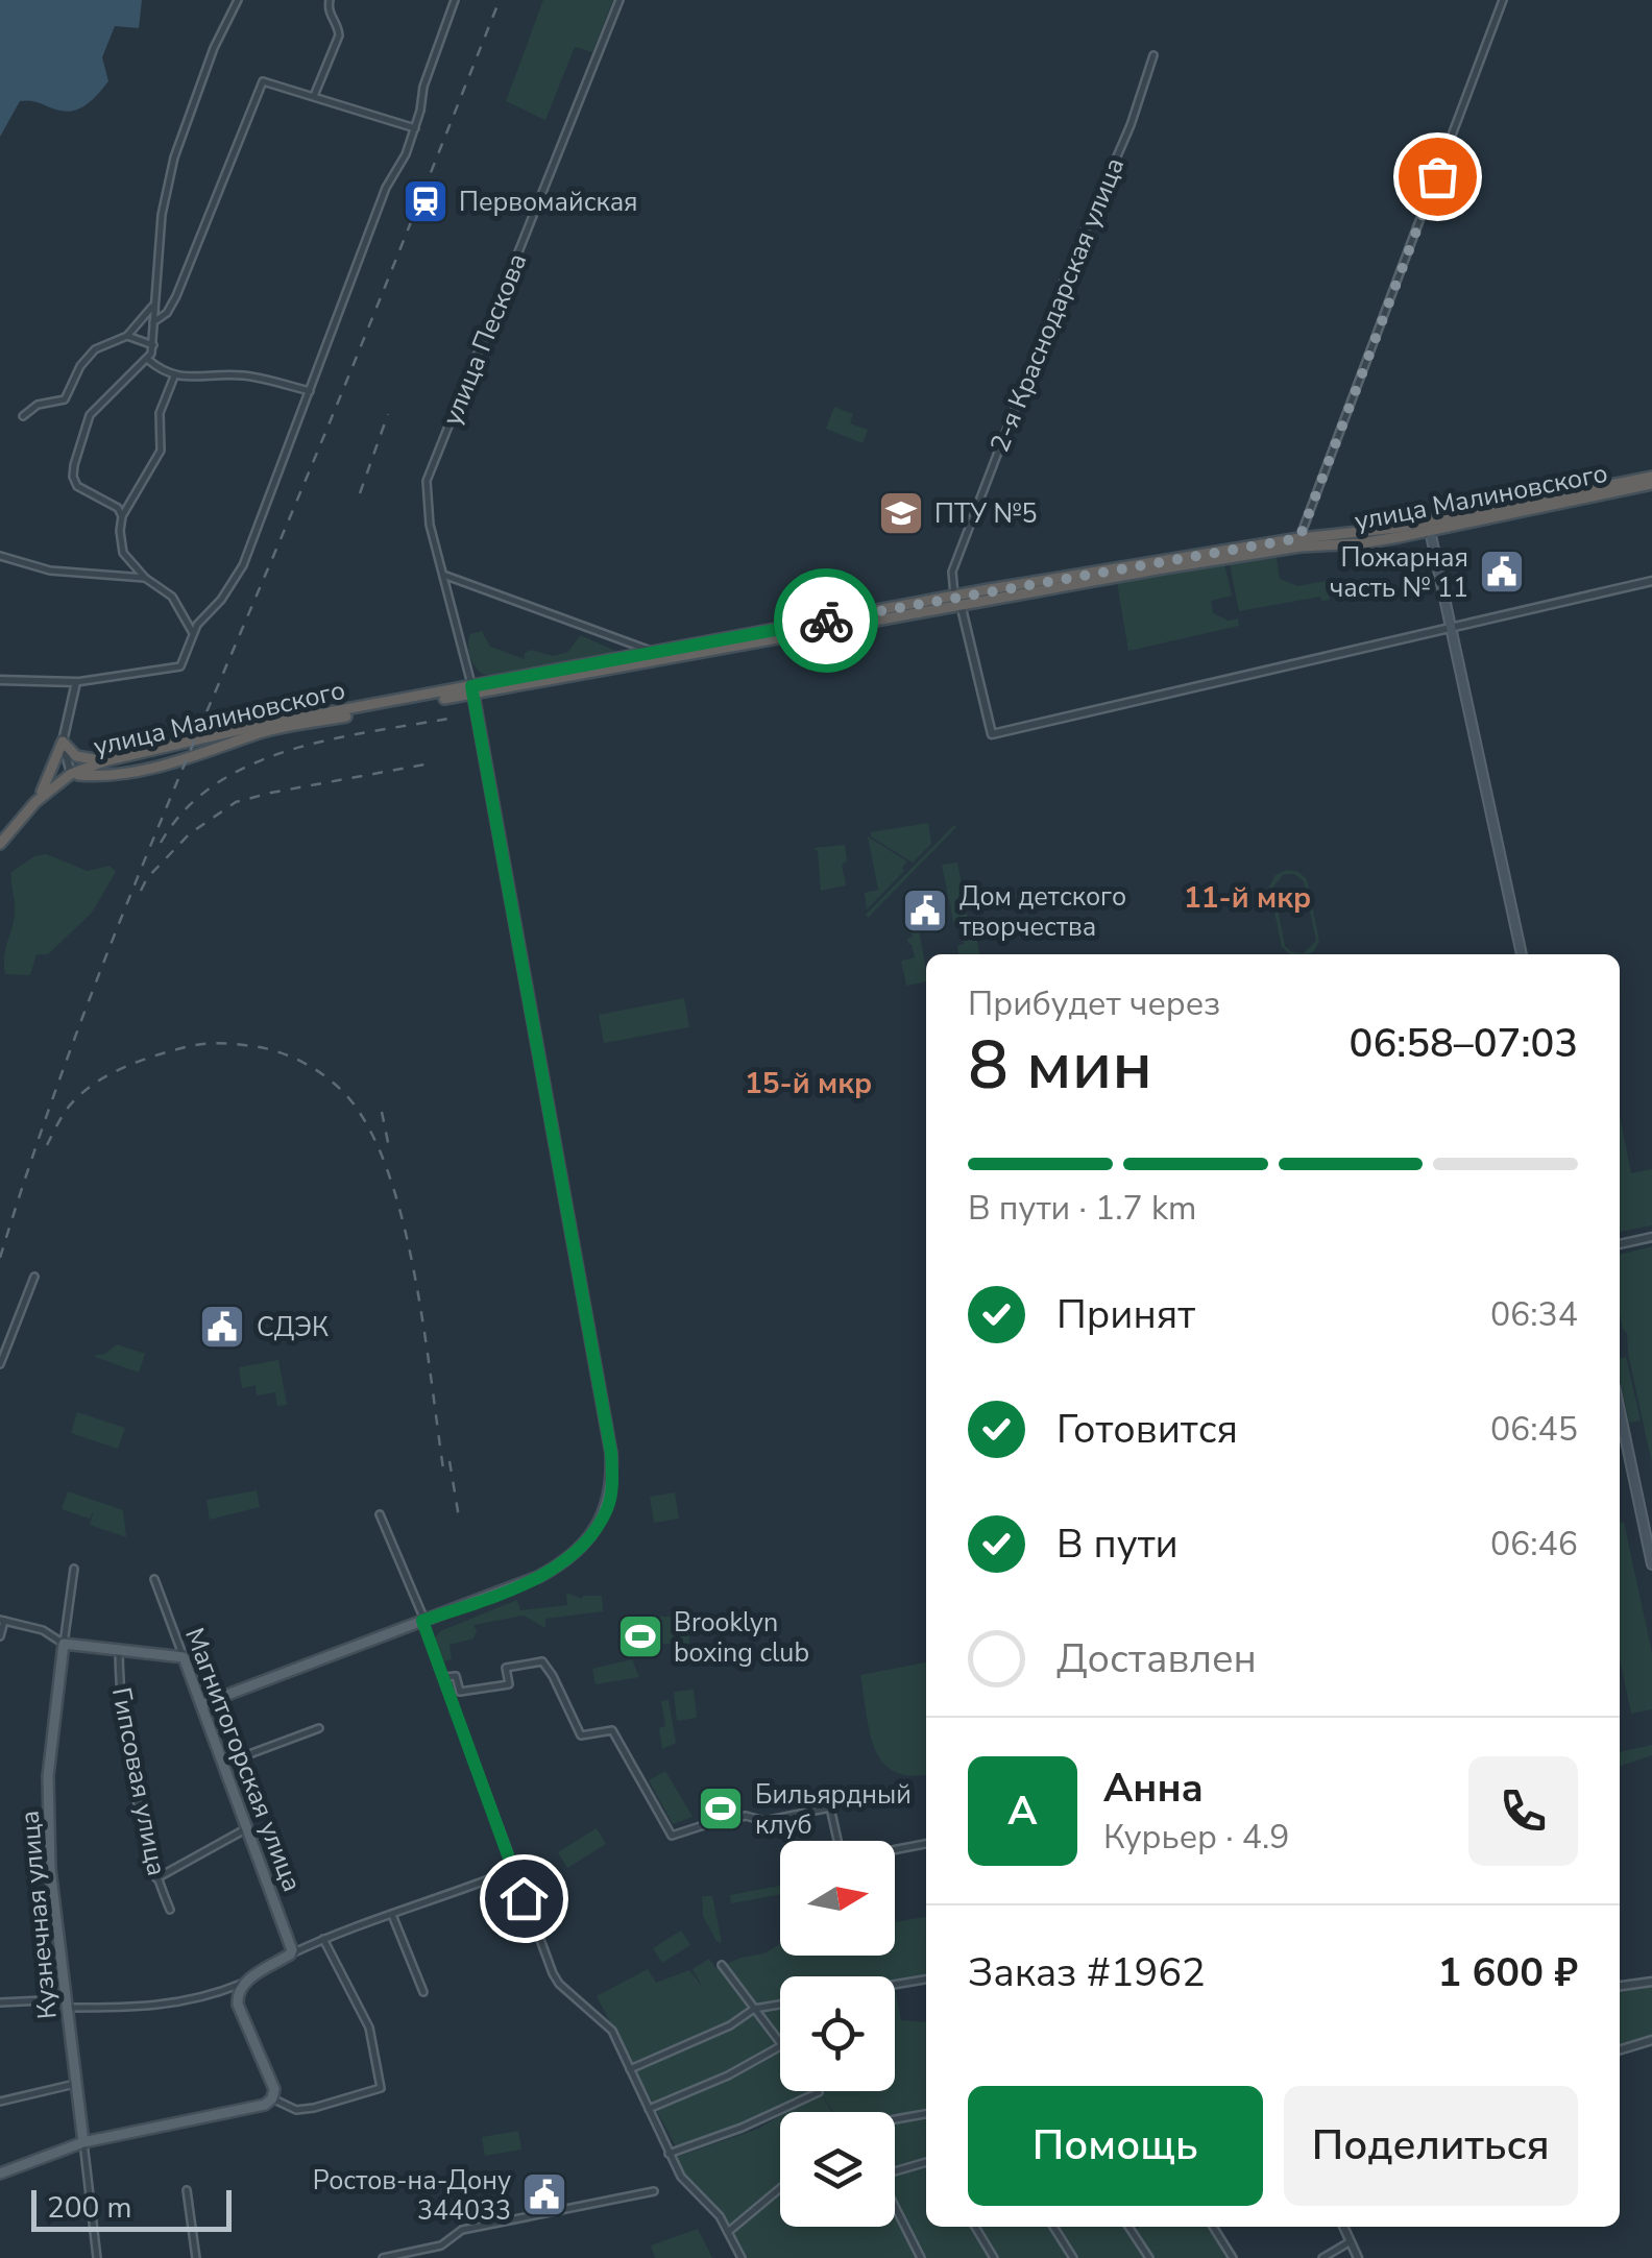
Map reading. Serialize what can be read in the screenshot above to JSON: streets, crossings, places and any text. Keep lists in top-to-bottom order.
{
  "streets": {
    "highway": ["улица Малиновского"],
    "main road": ["Магнитогорская улица", "Кузнечная улица"],
    "street": ["2-я Краснодарская улица", "улица Пескова", "Гипсовая улица"]
  },
  "crossings": [
    ["2-я Краснодарская улица", "улица Малиновского"],
    ["улица Пескова", "улица Малиновского"]
  ],
  "districts": ["11-й мкр", "15-й мкр"],
  "places": {
    "station": ["Первомайская"],
    "school or university": ["ПТУ №5"],
    "public building": [
      "Пожарная часть № 11",
      "Дом детского творчества",
      "СДЭК",
      "Ростов-на-Дону 344033"
    ],
    "sports": ["Brooklyn boxing club", "Бильярдный клуб"]
  },
  "scale_bar": "200 m",
  "north": "right",
  "page": {
    "heading": ["8 мин", "Прибудет через", "06:58–07:03"],
    "panel": [
      "Анна",
      "Курьер · 4.9",
      "Заказ #1962",
      "1 600 ₽"
    ],
    "bar": "В пути · 1.7 km",
    "list": [
      ["Принят", "06:34"],
      ["Готовится", "06:45"],
      ["В пути", "06:46"],
      "Доставлен"
    ],
    "round": "А",
    "buttons": ["Помощь", "Поделиться"],
    "scale": "200 m"
  }
}
